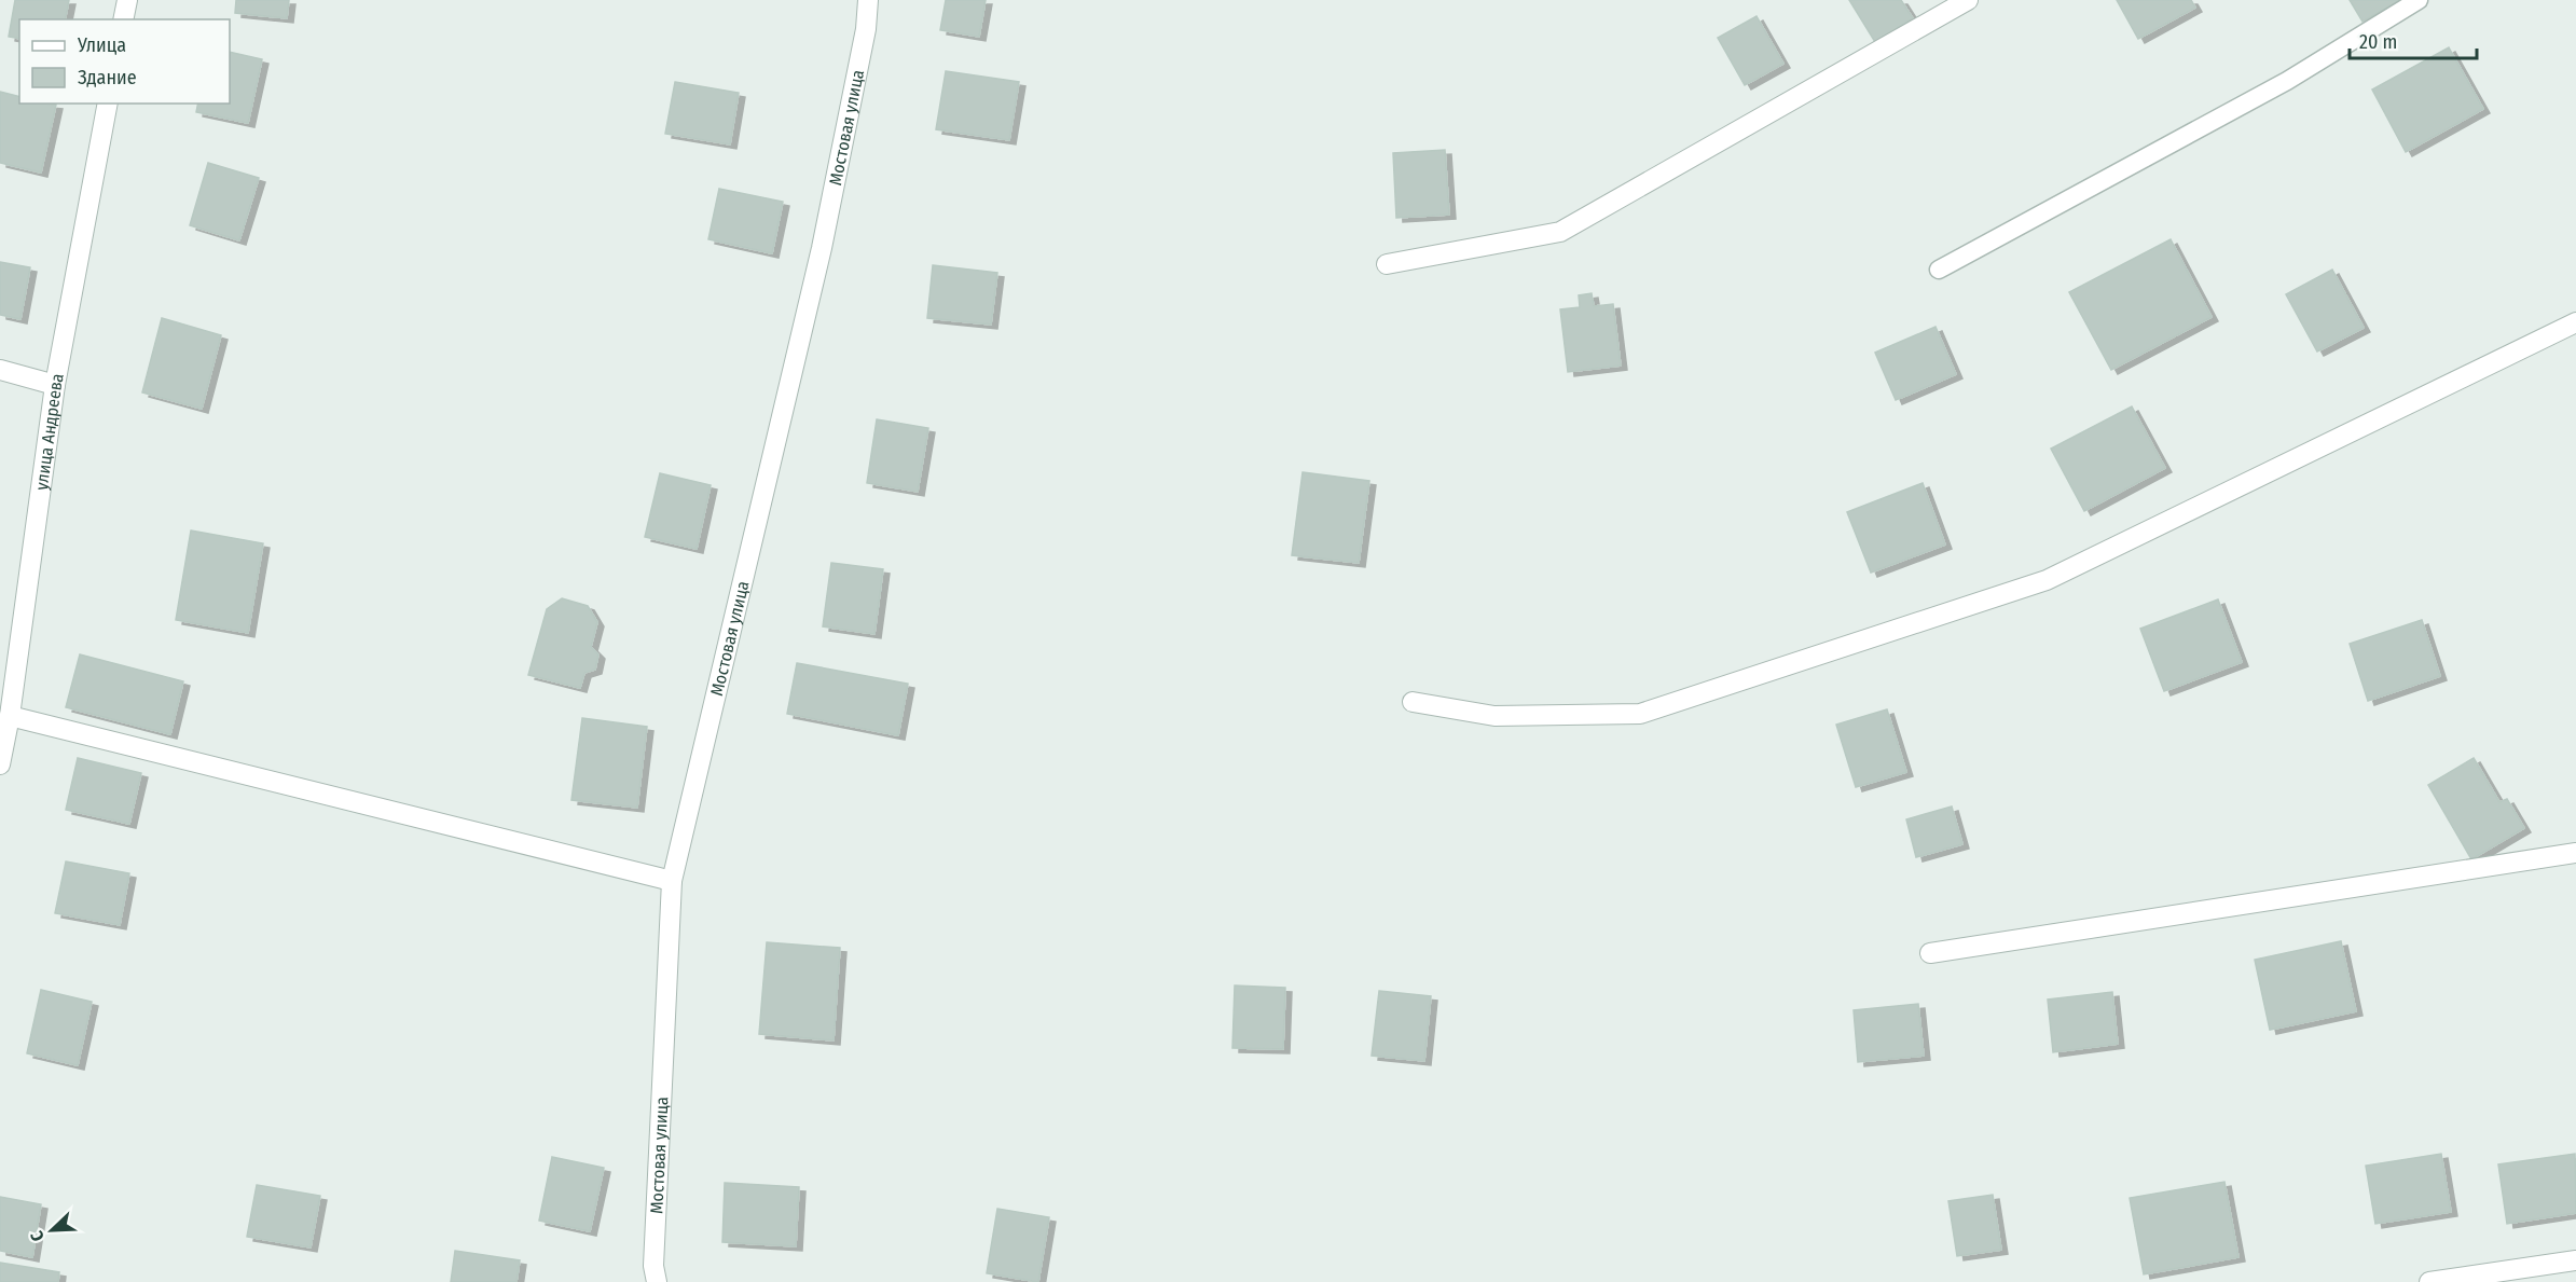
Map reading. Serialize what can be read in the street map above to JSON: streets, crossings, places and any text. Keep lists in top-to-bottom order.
{
  "streets": {
    "street": ["Мостовая улица", "улица Андреева"]
  },
  "legend": ["Улица", "Здание"],
  "scale_bar": "20 m",
  "north": "bottom left"
}
